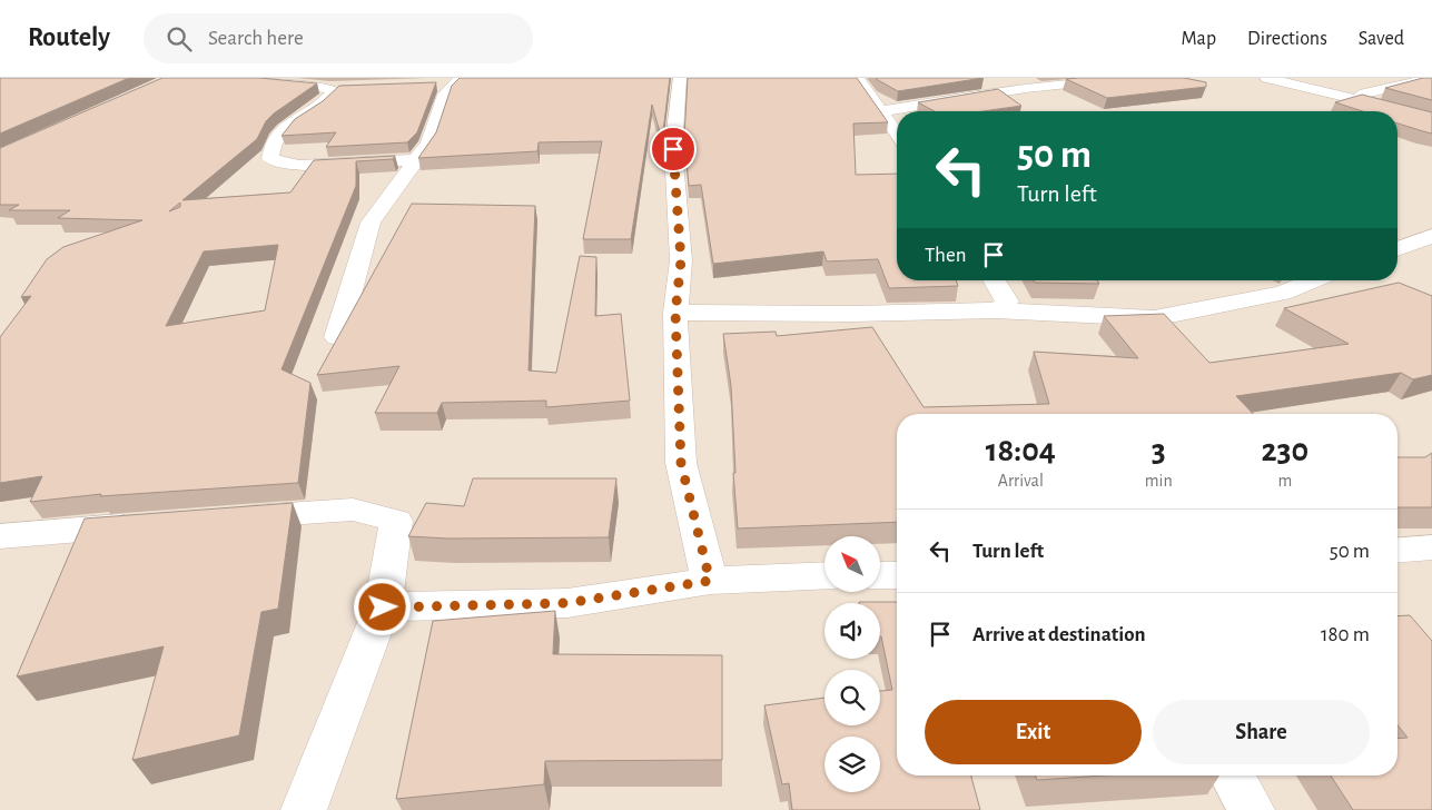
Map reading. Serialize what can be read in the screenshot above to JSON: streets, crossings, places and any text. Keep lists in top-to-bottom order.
{
  "north": "top left",
  "page": {
    "header": "Routely",
    "search": "Search here",
    "nav": ["Map", "Directions", "Saved"],
    "turn": ["50 m", "Turn left"],
    "then": "Then",
    "eta": [
      "18:04",
      "Arrival",
      "3",
      "min",
      "230",
      "m"
    ],
    "list": [
      {
        "name": "Turn left",
        "value": "50 m"
      },
      {
        "name": "Arrive at destination",
        "value": "180 m"
      }
    ],
    "buttons": ["Exit", "Share"]
  }
}
